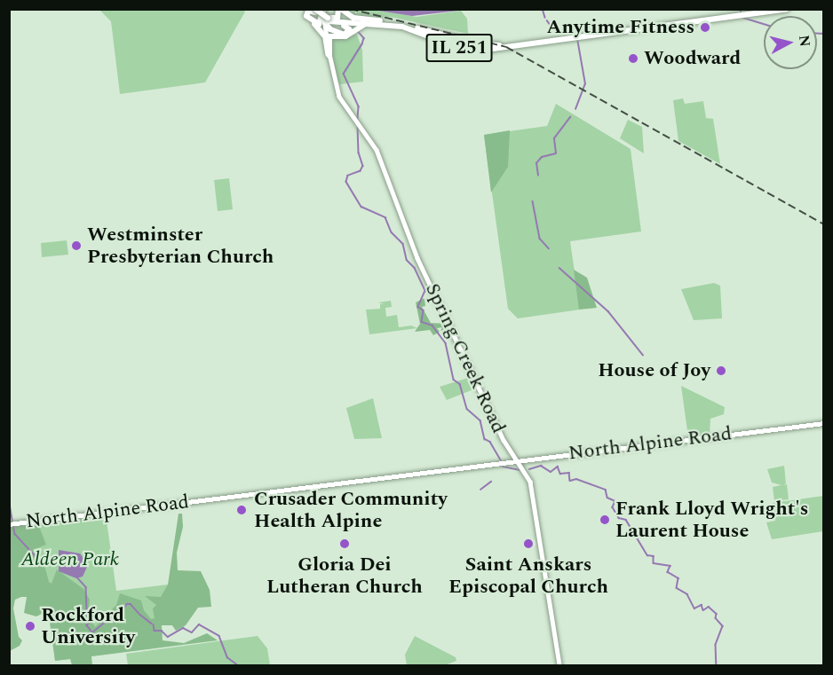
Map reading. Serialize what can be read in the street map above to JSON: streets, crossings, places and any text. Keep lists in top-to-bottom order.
{
  "streets": {
    "main road": ["IL 251", "Spring Creek Road", "North Alpine Road"]
  },
  "crossings": [
    ["IL 251", "Spring Creek Road"],
    ["Spring Creek Road", "North Alpine Road"]
  ],
  "parks": ["Aldeen Park"],
  "places": [
    "Anytime Fitness",
    "Woodward",
    "Westminster Presbyterian Church",
    "House of Joy",
    "Crusader Community Health Alpine",
    "Frank Lloyd Wright's Laurent House",
    "Gloria Dei Lutheran Church",
    "Saint Anskars Episcopal Church",
    "Rockford University"
  ],
  "north": "right"
}
